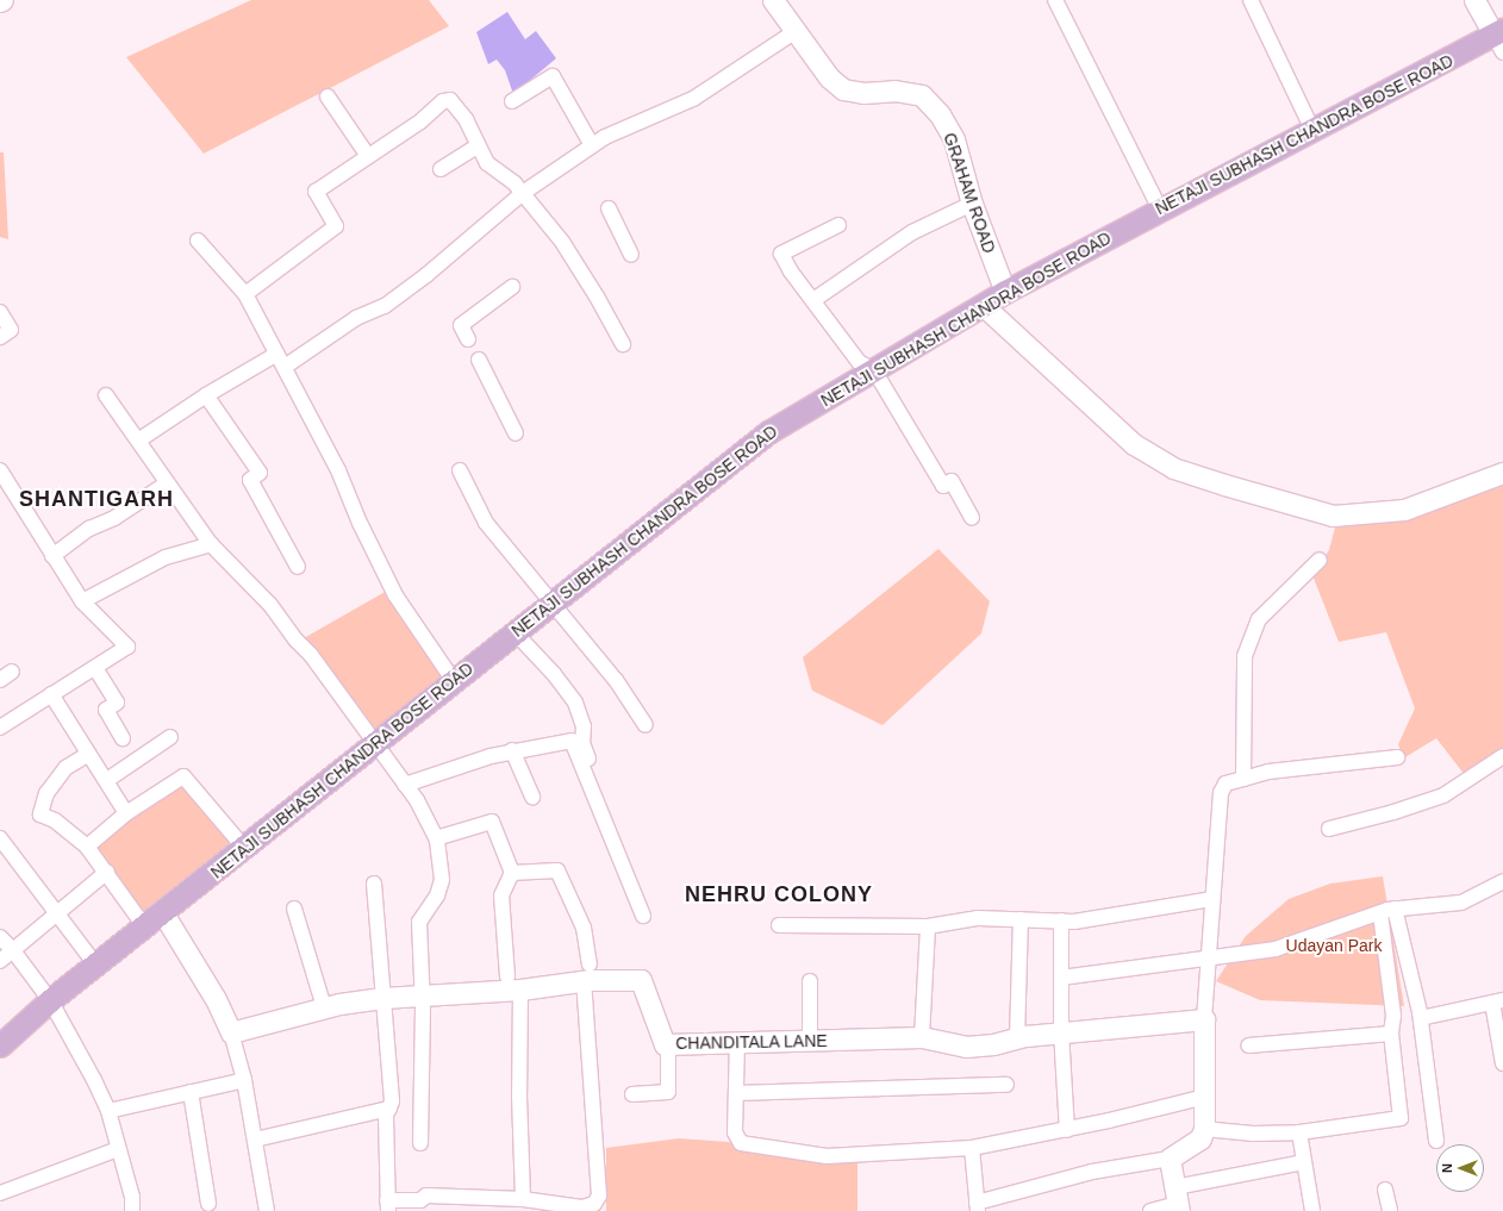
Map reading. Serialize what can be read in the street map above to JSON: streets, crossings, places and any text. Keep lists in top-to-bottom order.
{
  "streets": {
    "main road": ["NETAJI SUBHASH CHANDRA BOSE ROAD"],
    "street": ["GRAHAM ROAD", "CHANDITALA LANE"]
  },
  "crossings": [
    ["NETAJI SUBHASH CHANDRA BOSE ROAD", "GRAHAM ROAD"]
  ],
  "districts": ["SHANTIGARH", "NEHRU COLONY"],
  "parks": ["Udayan Park"],
  "north": "left"
}
